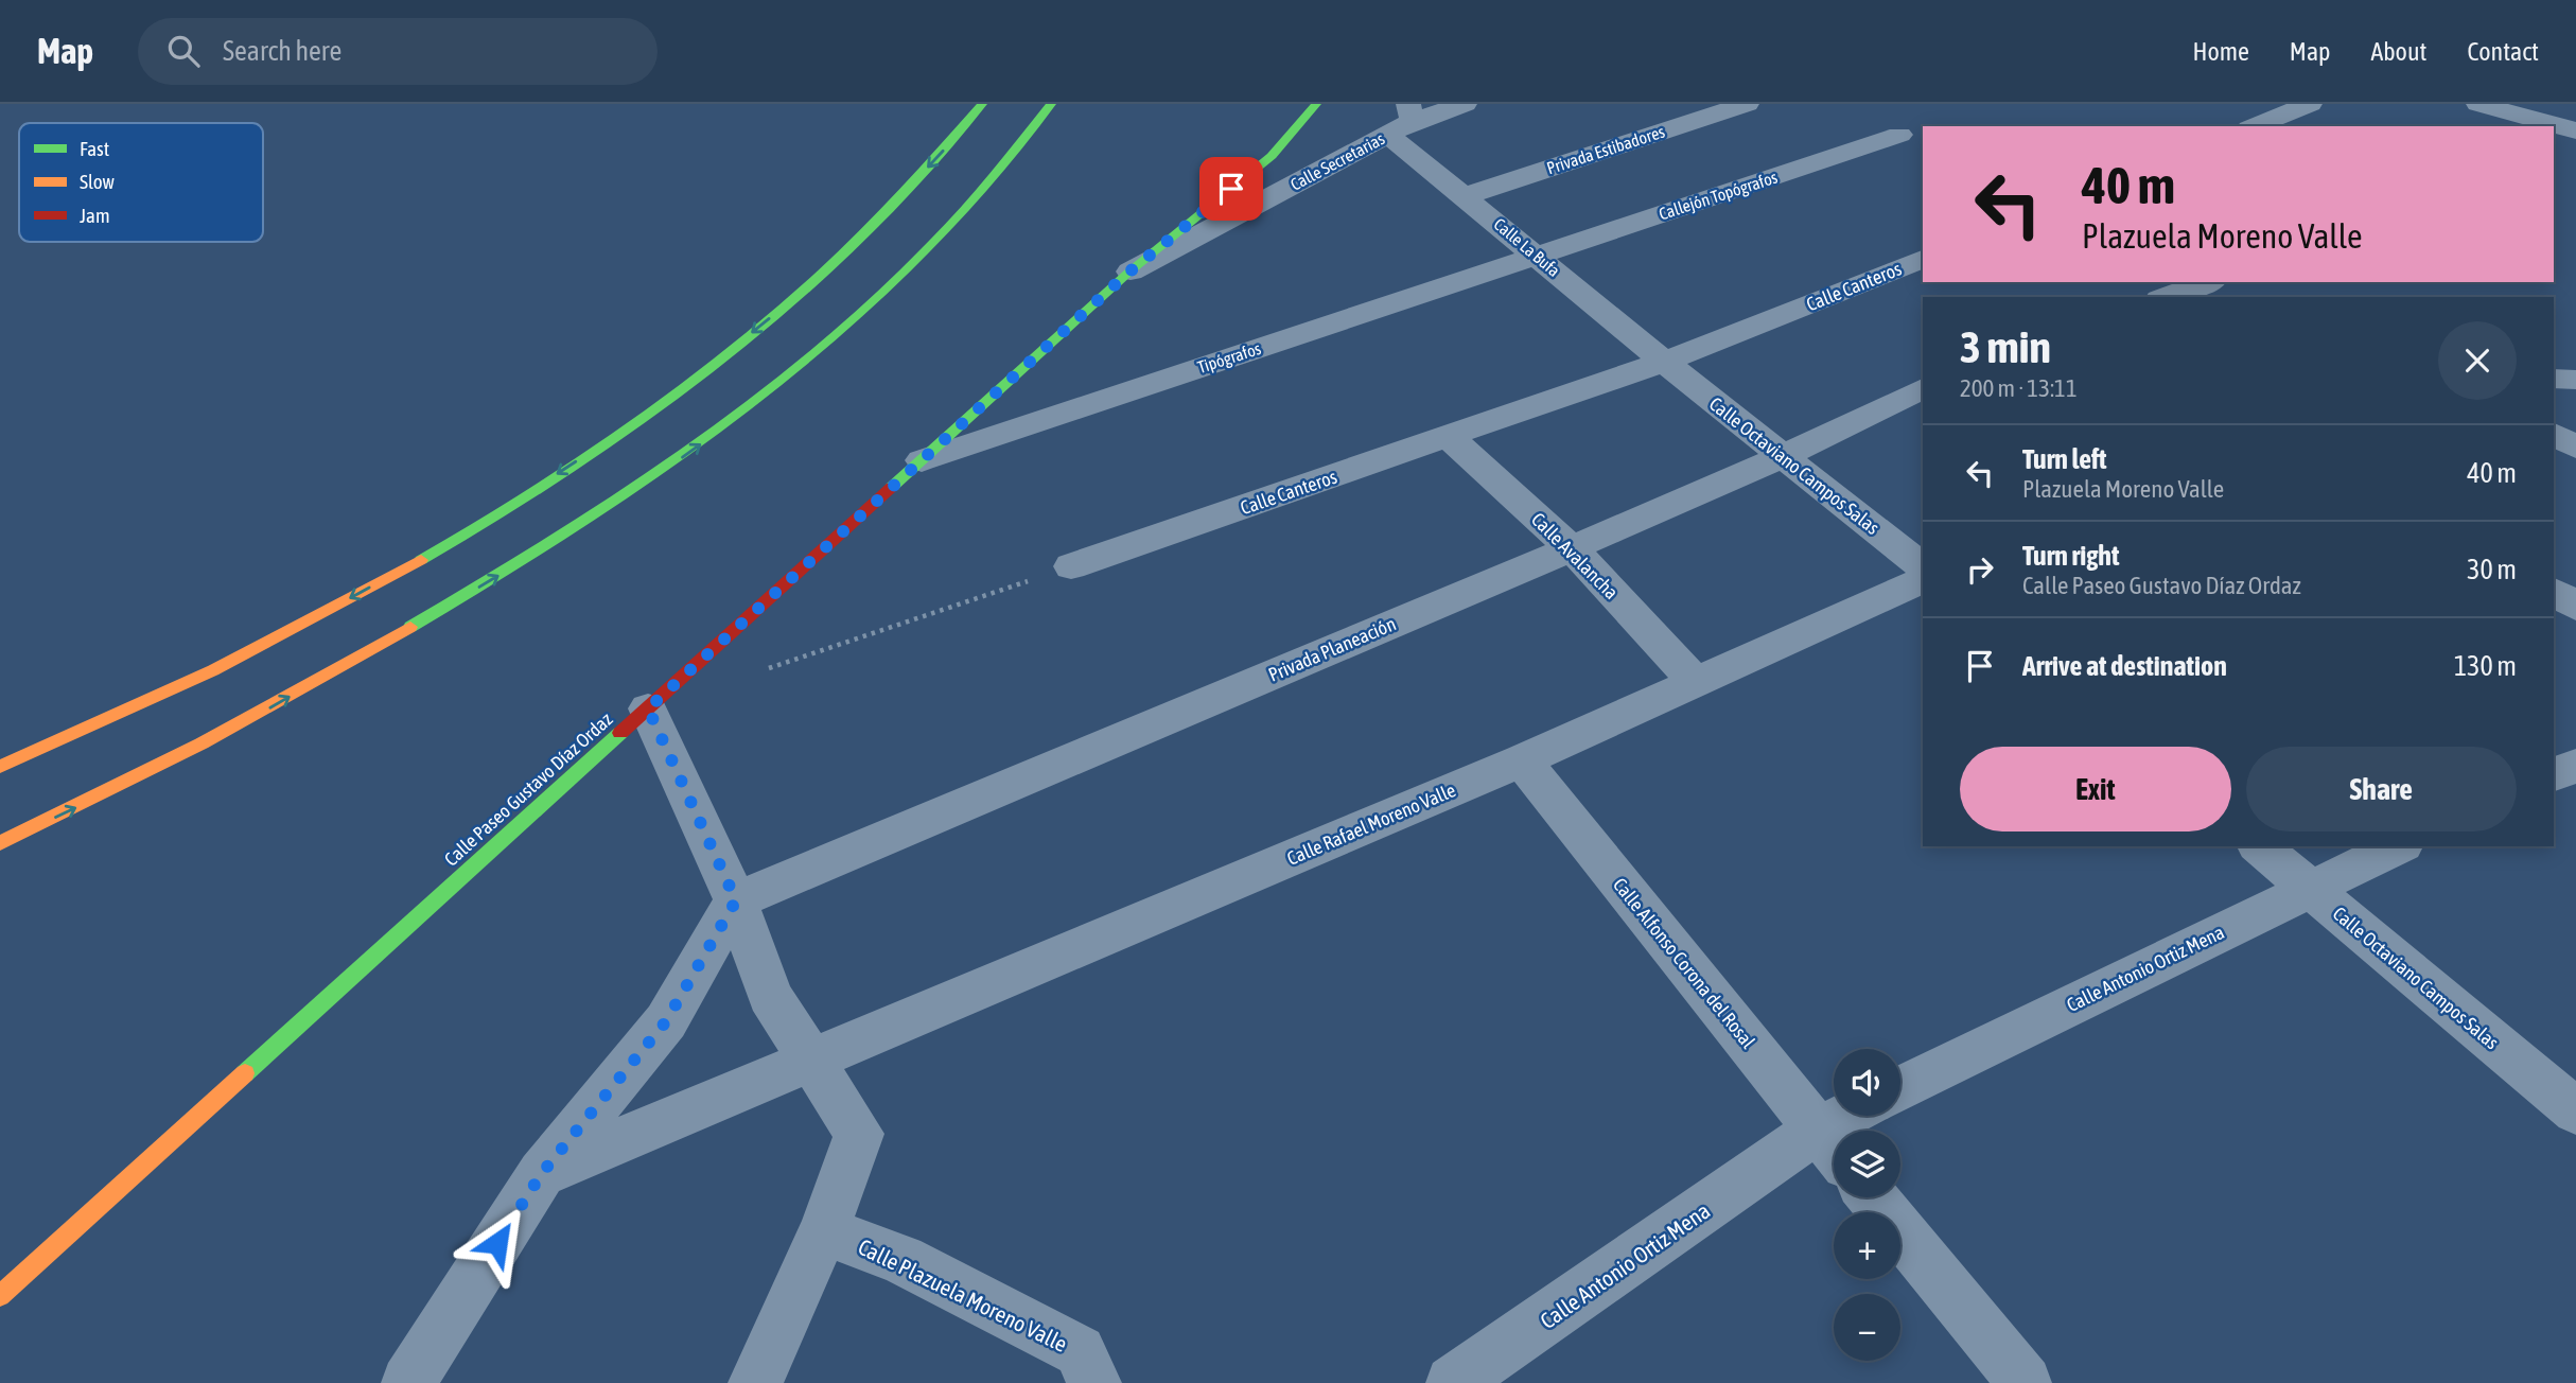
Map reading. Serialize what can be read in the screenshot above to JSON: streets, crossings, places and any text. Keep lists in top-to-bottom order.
{
  "streets": {
    "main road": ["Calle Paseo Gustavo Díaz Ordaz"],
    "street": [
      "Privada Estibadores",
      "Calle Secretarias",
      "Callejón Topógrafos",
      "Calle La Bufa",
      "Calle Canteros",
      "Tipógrafos",
      "Calle Octaviano Campos Salas",
      "Calle Avalancha",
      "Privada Planeación",
      "Calle Rafael Moreno Valle",
      "Calle Alfonso Corona del Rosal",
      "Calle Antonio Ortiz Mena",
      "Calle Plazuela Moreno Valle"
    ]
  },
  "crossings": [
    ["Privada Estibadores", "Calle La Bufa"],
    ["Calle Secretarias", "Calle La Bufa"],
    ["Calle Secretarias", "Calle Paseo Gustavo Díaz Ordaz"],
    ["Callejón Topógrafos", "Calle La Bufa"],
    ["Callejón Topógrafos", "Tipógrafos"],
    ["Calle La Bufa", "Calle Canteros"],
    ["Calle La Bufa", "Tipógrafos"],
    ["Calle La Bufa", "Calle Octaviano Campos Salas"],
    ["Calle Canteros", "Calle Octaviano Campos Salas"],
    ["Calle Canteros", "Calle Avalancha"],
    ["Tipógrafos", "Calle Paseo Gustavo Díaz Ordaz"],
    ["Calle Octaviano Campos Salas", "Privada Planeación"],
    ["Calle Octaviano Campos Salas", "Calle Antonio Ortiz Mena"],
    ["Calle Avalancha", "Privada Planeación"],
    ["Calle Avalancha", "Calle Rafael Moreno Valle"],
    ["Calle Rafael Moreno Valle", "Calle Alfonso Corona del Rosal"],
    ["Calle Alfonso Corona del Rosal", "Calle Antonio Ortiz Mena"]
  ],
  "legend": ["Fast", "Slow", "Jam"],
  "page": {
    "header": "Map",
    "search": "Search here",
    "nav": [
      "Home",
      "Map",
      "About",
      "Contact"
    ],
    "turn": ["40 m", "Plazuela Moreno Valle"],
    "heading": ["3 min", "200 m · 13:11"],
    "list": [
      {
        "name": "Turn left",
        "note": "Plazuela Moreno Valle",
        "value": "40 m"
      },
      {
        "name": "Turn right",
        "note": "Calle Paseo Gustavo Díaz Ordaz",
        "value": "30 m"
      },
      {
        "name": "Arrive at destination",
        "value": "130 m"
      }
    ],
    "buttons": ["Exit", "Share"],
    "map_buttons": ["+", "−"]
  }
}
